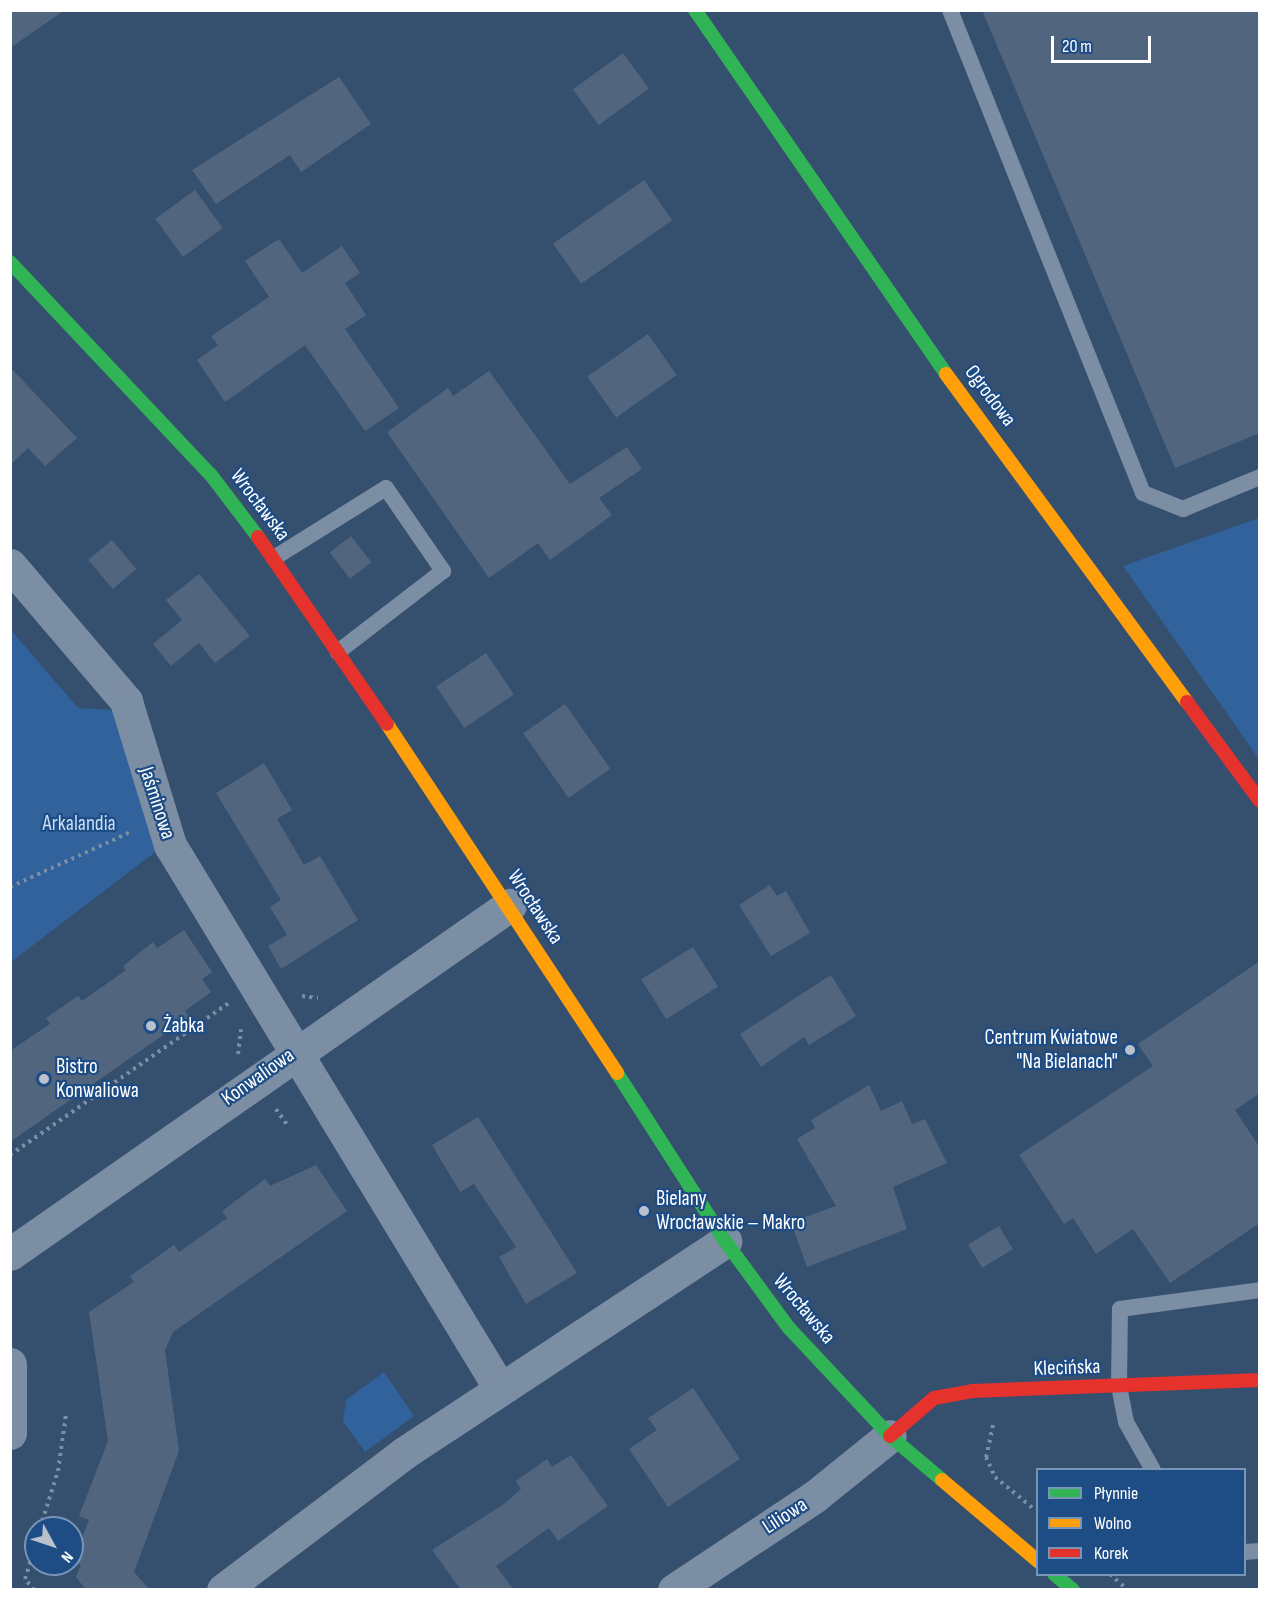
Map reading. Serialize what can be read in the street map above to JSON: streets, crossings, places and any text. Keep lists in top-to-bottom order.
{
  "streets": {
    "main road": ["Ogrodowa", "Wrocławska", "Klecińska"],
    "street": ["Jaśminowa", "Konwaliowa", "Liliowa"]
  },
  "crossings": [
    ["Wrocławska", "Konwaliowa"],
    ["Wrocławska", "Klecińska"],
    ["Wrocławska", "Liliowa"],
    ["Jaśminowa", "Konwaliowa"],
    ["Klecińska", "Liliowa"]
  ],
  "parks": ["Arkalandia"],
  "places": [
    "Żabka",
    "Centrum Kwiatowe \"Na Bielanach\"",
    "Bistro Konwaliowa",
    "Bielany Wrocławskie – Makro"
  ],
  "legend": ["Płynnie", "Wolno", "Korek"],
  "scale_bar": "20 m",
  "north": "bottom right"
}
